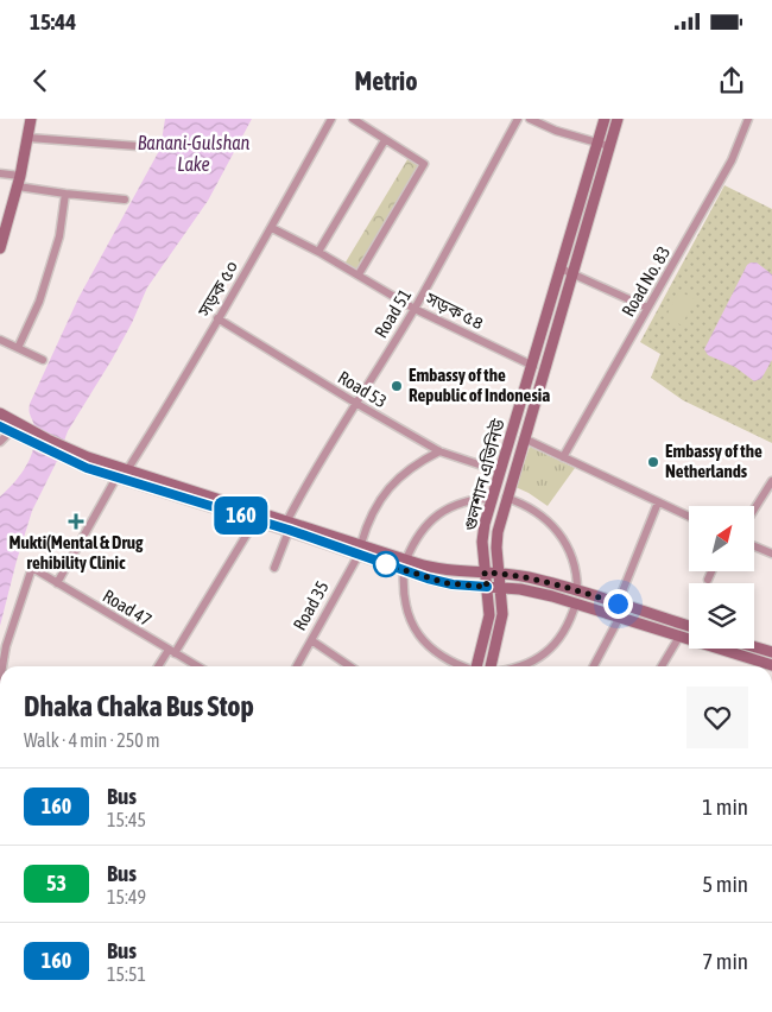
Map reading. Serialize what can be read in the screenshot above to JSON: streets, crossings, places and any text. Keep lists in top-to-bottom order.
{
  "streets": {
    "main road": ["গুলশান এভিনিউ"],
    "street": [
      "Road No. 83",
      "সড়ক ৫০",
      "সড়ক ৫৪",
      "Road 51",
      "Road 53",
      "Road 35",
      "Road 47"
    ]
  },
  "crossings": [
    ["সড়ক ৫০", "সড়ক ৫৪"],
    ["সড়ক ৫০", "Road 53"],
    ["সড়ক ৫০", "Road 47"],
    ["সড়ক ৫৪", "Road 51"],
    ["সড়ক ৫৪", "গুলশান এভিনিউ"],
    ["Road 51", "Road 53"],
    ["Road 53", "গুলশান এভিনিউ"],
    ["Road 53", "Road 35"]
  ],
  "water": ["Banani-Gulshan Lake"],
  "places": {
    "other": ["Embassy of the Republic of Indonesia", "Embassy of the Netherlands"],
    "health": ["Mukti(Mental & Drug rehibility Clinic"]
  },
  "lines": ["bus line 160"],
  "north": "top right",
  "page": {
    "status": "15:44",
    "header": "Metrio",
    "on_map": "160",
    "heading": ["Dhaka Chaka Bus Stop", "Walk · 4 min · 250 m"],
    "list": [
      {
        "mark": "160",
        "name": "Bus",
        "note": "15:45",
        "value": "1 min"
      },
      {
        "mark": "53",
        "name": "Bus",
        "note": "15:49",
        "value": "5 min"
      },
      {
        "mark": "160",
        "name": "Bus",
        "note": "15:51",
        "value": "7 min"
      }
    ]
  }
}
